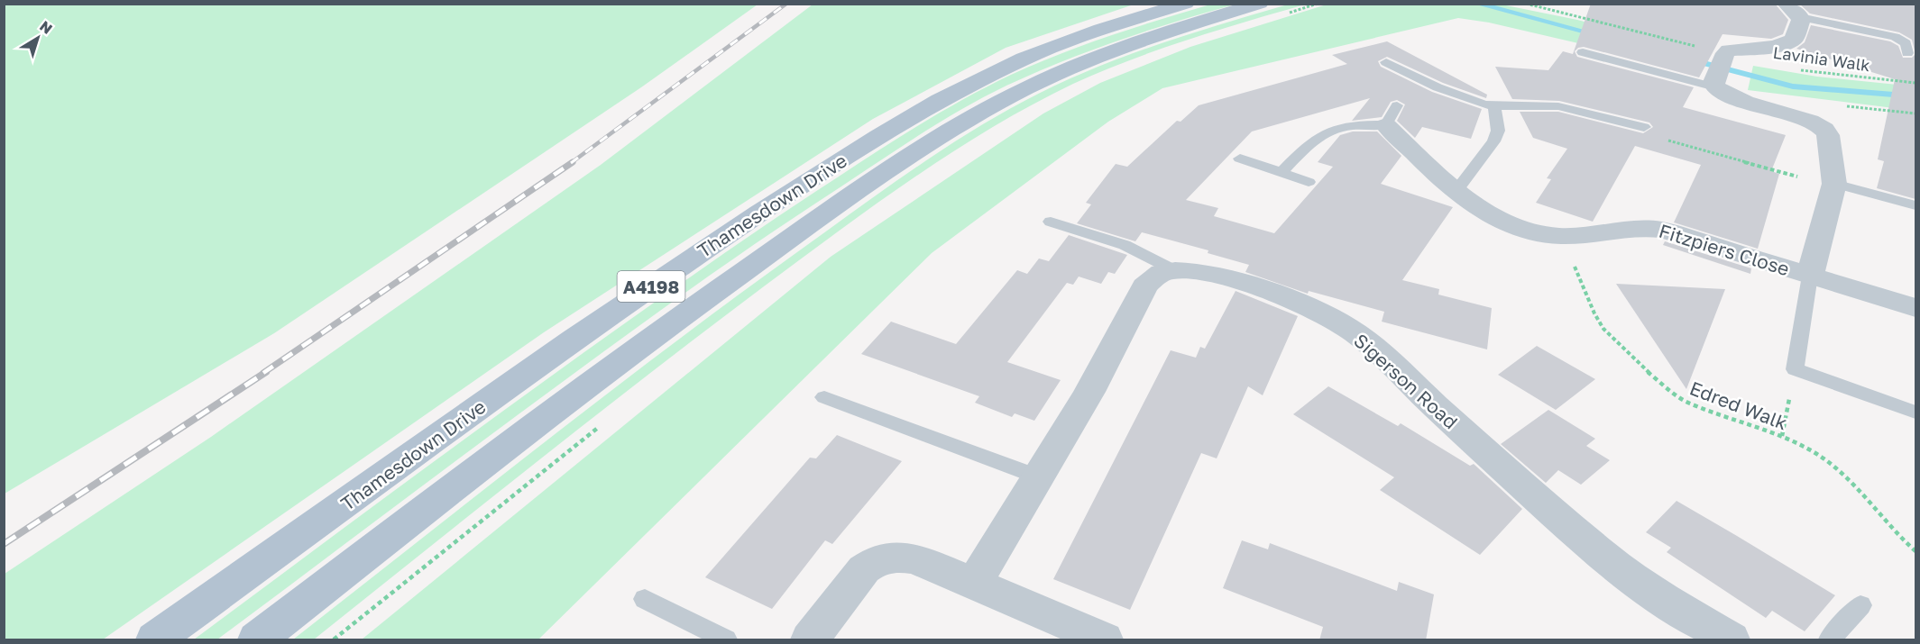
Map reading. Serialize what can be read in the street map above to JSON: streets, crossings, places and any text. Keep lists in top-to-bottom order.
{
  "streets": {
    "main road": ["Thamesdown Drive", "A4198"],
    "street": ["Fitzpiers Close", "Sigerson Road"],
    "path": ["Lavinia Walk", "Edred Walk"]
  },
  "crossings": [
    ["Fitzpiers Close", "Edred Walk"]
  ],
  "north": "top right"
}
